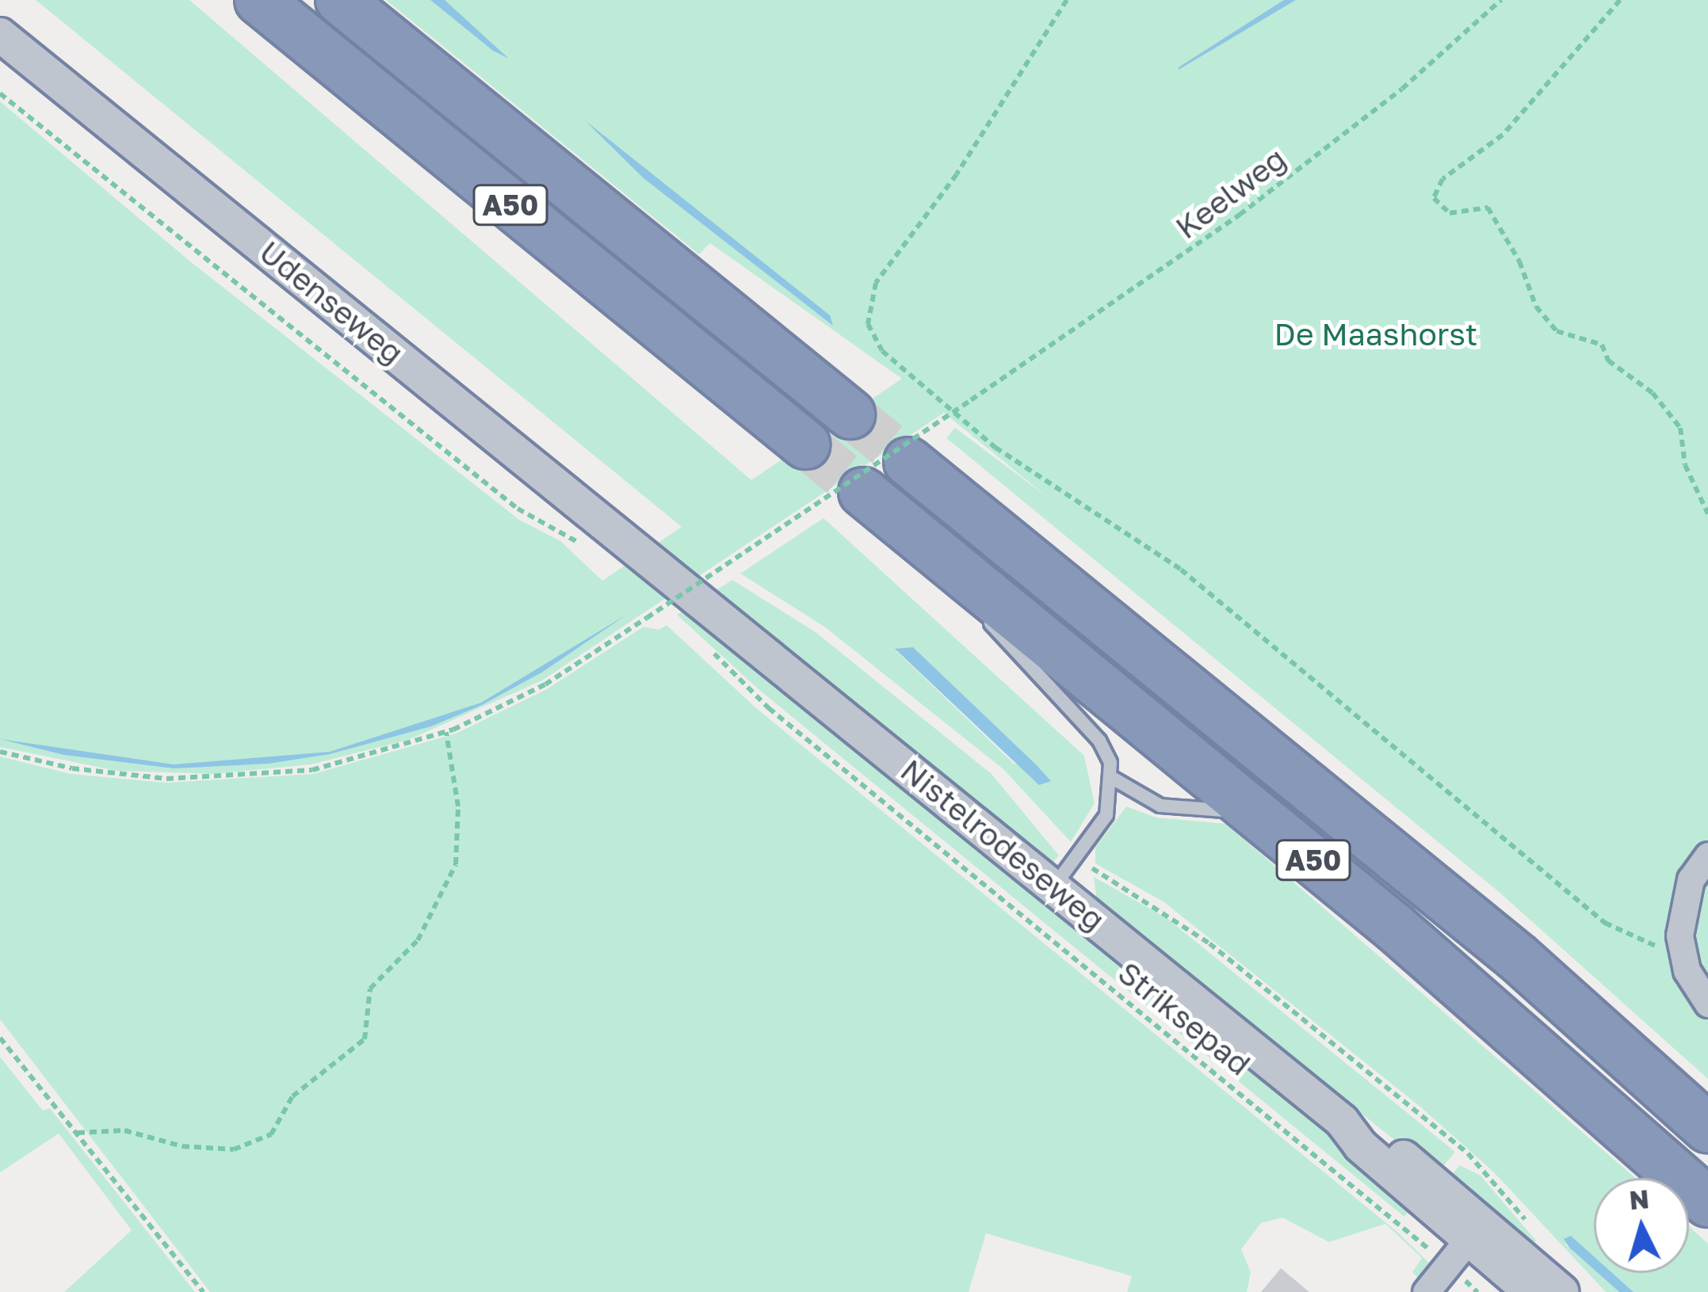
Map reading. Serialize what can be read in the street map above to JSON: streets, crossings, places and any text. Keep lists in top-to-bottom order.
{
  "streets": {
    "highway": ["A50"],
    "street": ["Udenseweg", "Nistelrodeseweg"],
    "path": ["Keelweg", "Striksepad"]
  },
  "crossings": [
    ["Udenseweg", "Nistelrodeseweg"],
    ["Nistelrodeseweg", "Striksepad"]
  ],
  "parks": ["De Maashorst"],
  "north": "top"
}
